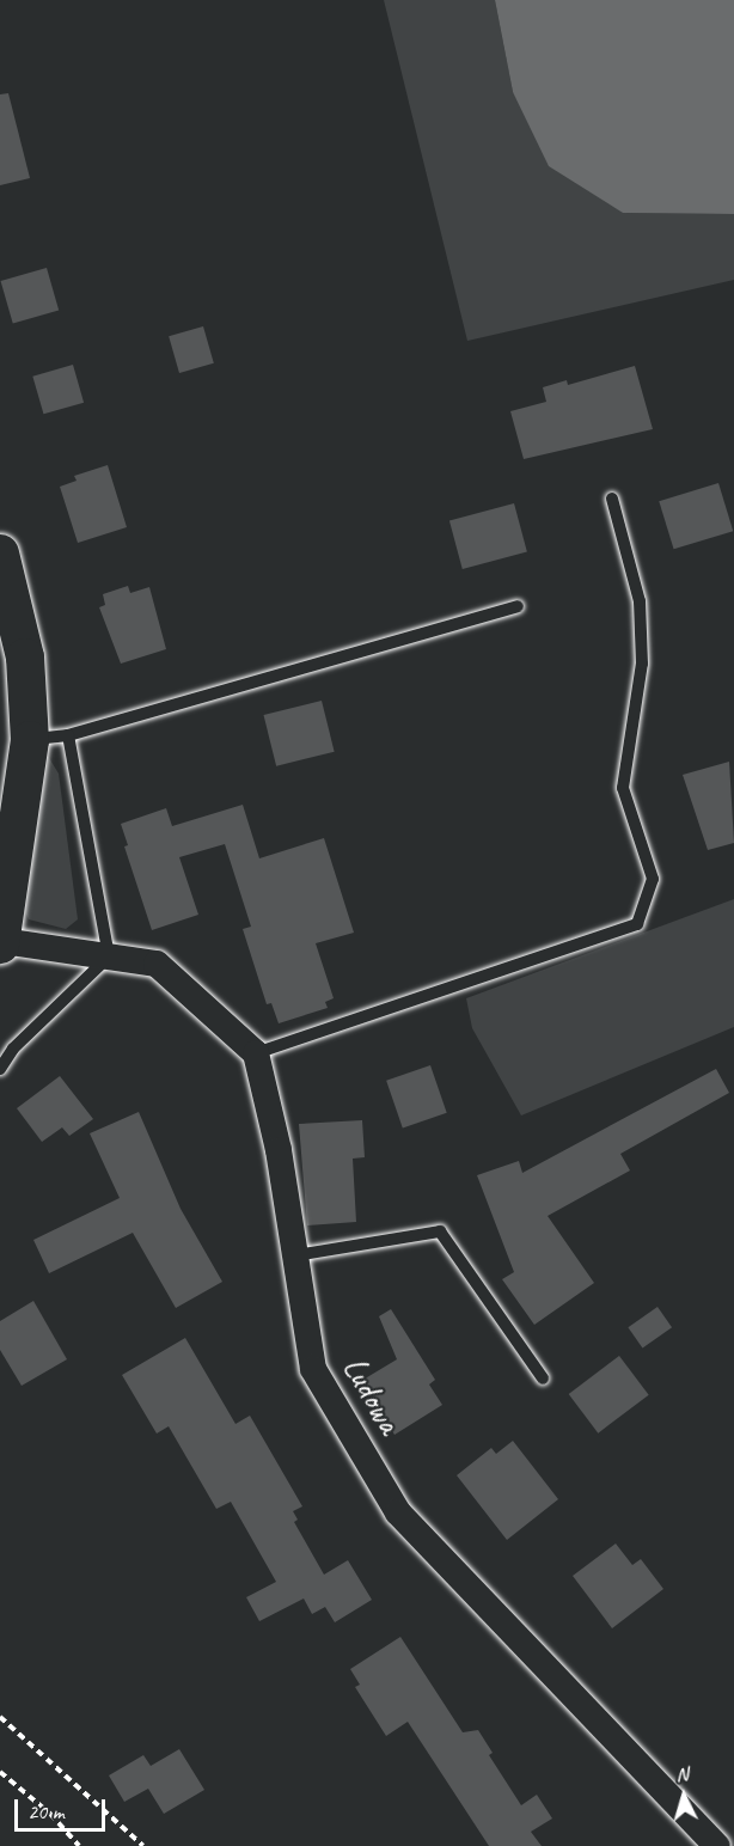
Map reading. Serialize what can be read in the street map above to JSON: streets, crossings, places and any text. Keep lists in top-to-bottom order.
{
  "streets": {
    "street": ["Ludowa"]
  },
  "scale_bar": "20 m",
  "north": "top"
}
